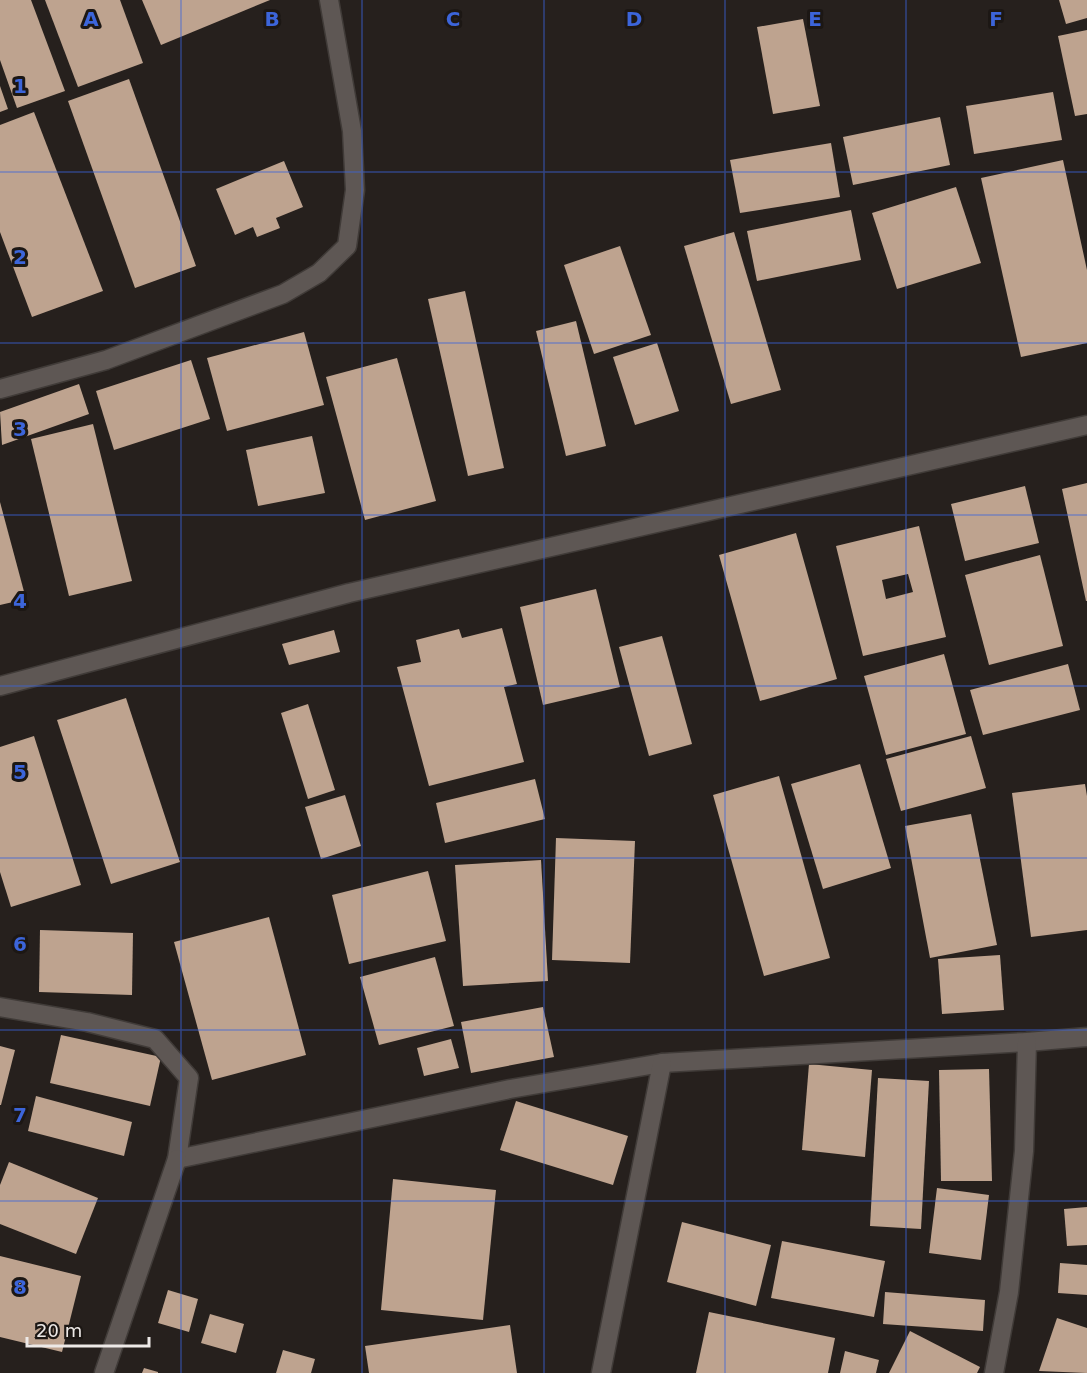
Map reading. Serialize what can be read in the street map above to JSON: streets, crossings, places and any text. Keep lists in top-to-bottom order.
{
  "scale_bar": "20 m",
  "grid": {
    "columns": [
      "A",
      "B",
      "C",
      "D",
      "E",
      "F"
    ],
    "rows": [
      "1",
      "2",
      "3",
      "4",
      "5",
      "6",
      "7",
      "8"
    ]
  }
}
